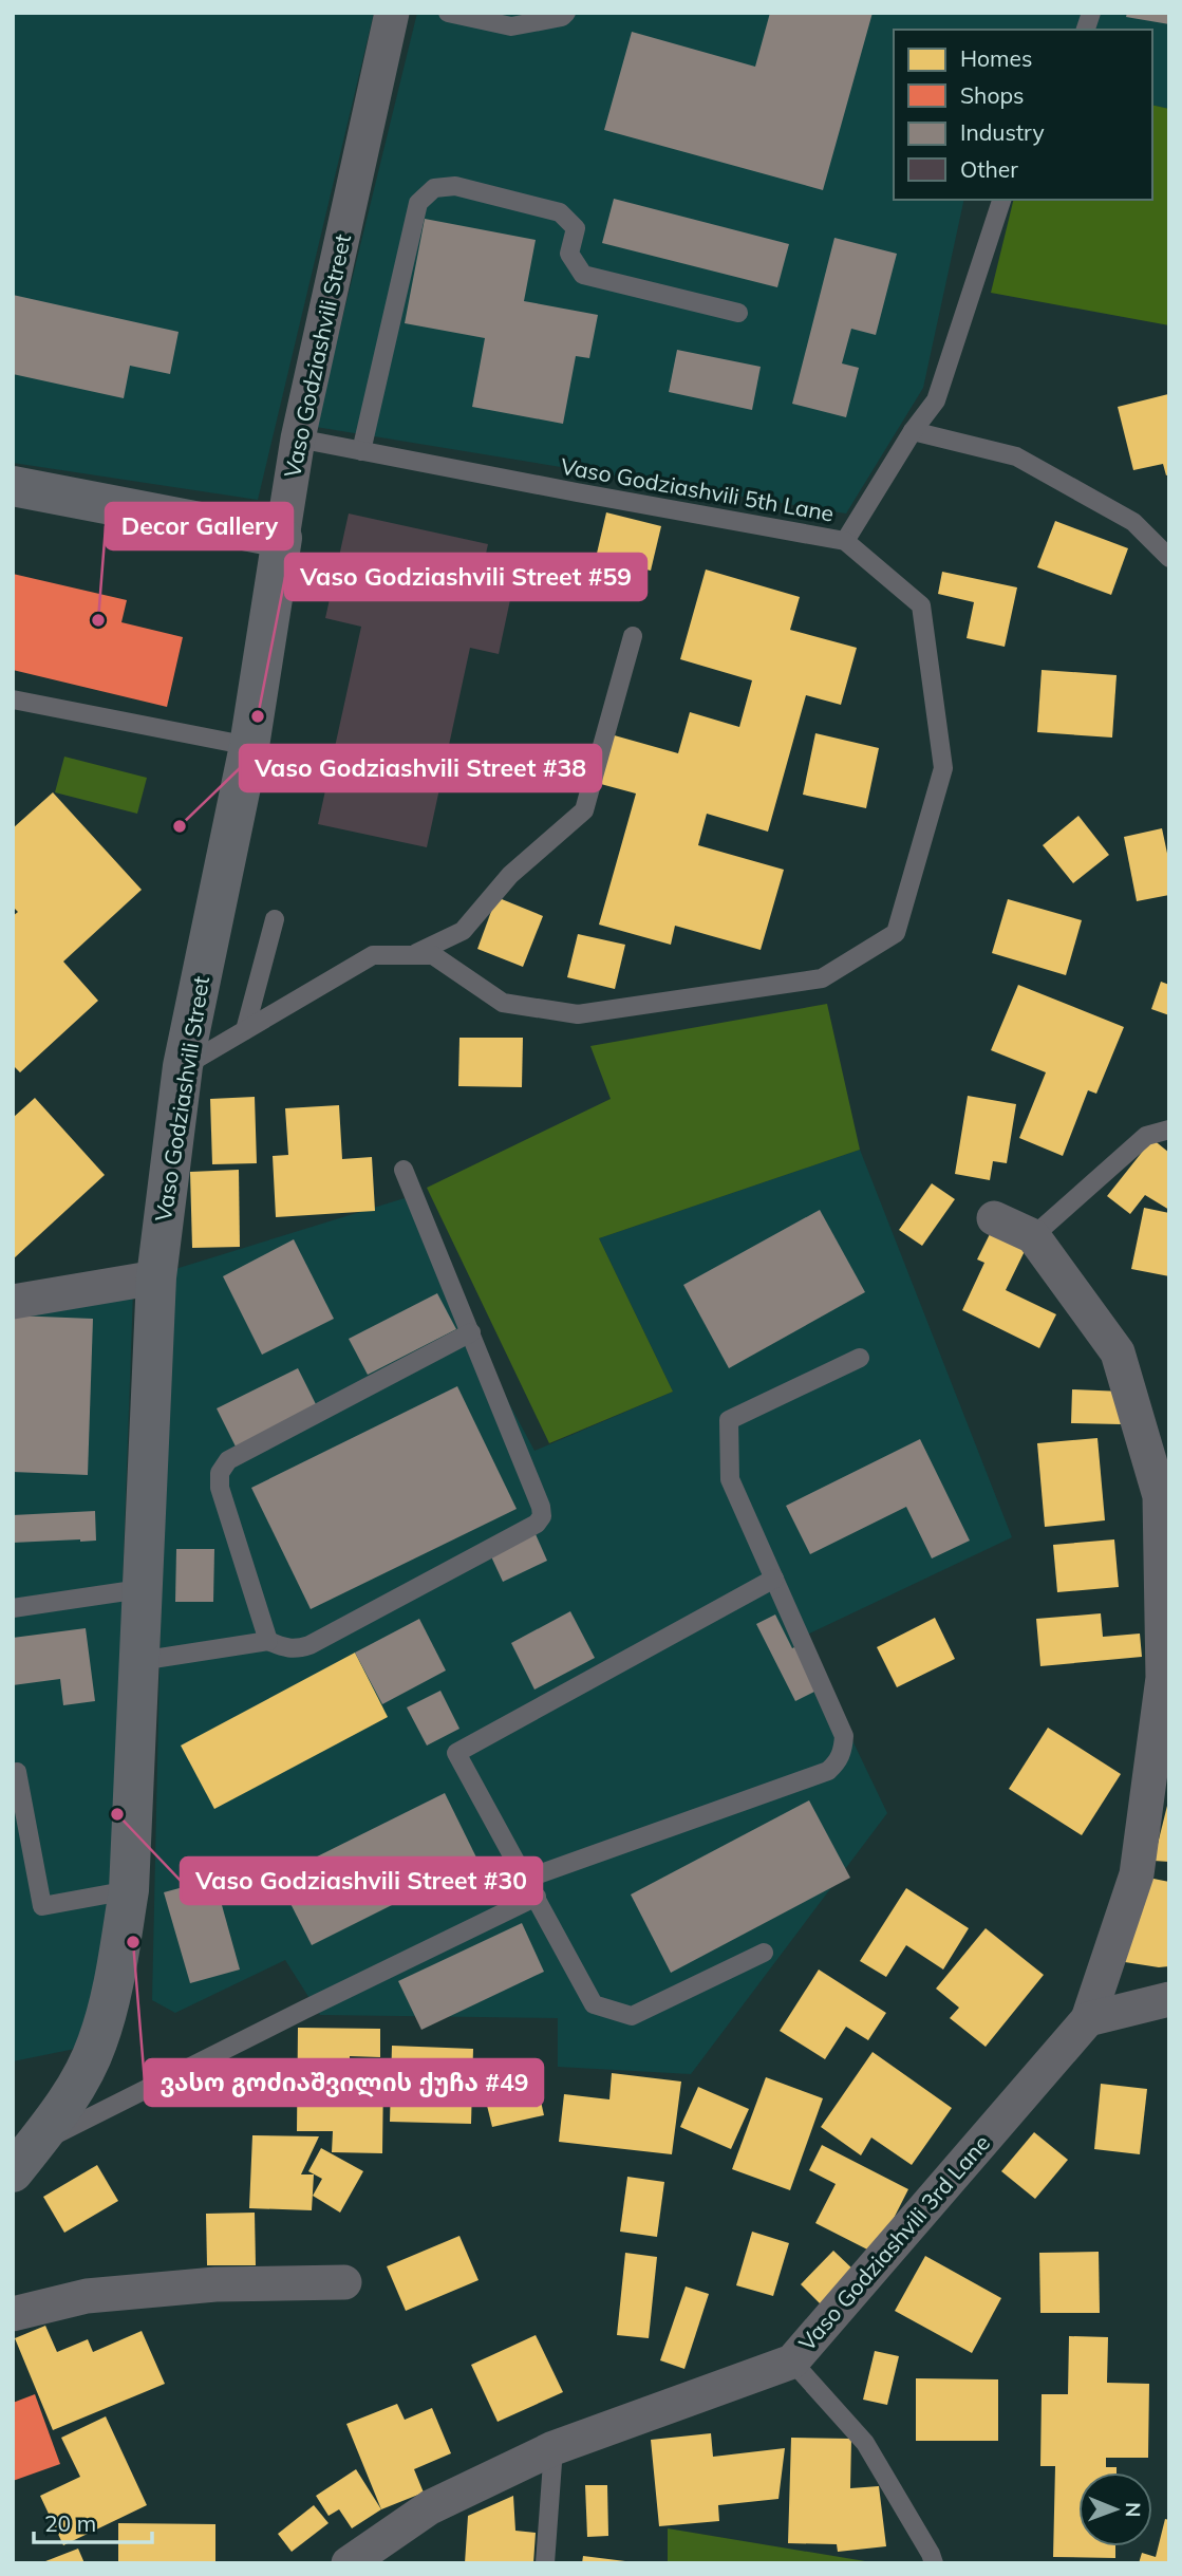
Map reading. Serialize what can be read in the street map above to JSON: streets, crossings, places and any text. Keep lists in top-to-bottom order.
{
  "streets": {
    "main road": ["Vaso Godziashvili Street"],
    "street": ["Vaso Godziashvili 3rd Lane"],
    "lane": ["Vaso Godziashvili 5th Lane"]
  },
  "crossings": [
    ["Vaso Godziashvili Street", "Vaso Godziashvili 5th Lane"]
  ],
  "places": [
    "Decor Gallery",
    "Vaso Godziashvili Street #59",
    "Vaso Godziashvili Street #38",
    "Vaso Godziashvili Street #30",
    "ვასო გოძიაშვილის ქუჩა #49"
  ],
  "legend": [
    "Homes",
    "Shops",
    "Industry",
    "Other"
  ],
  "scale_bar": "20 m",
  "north": "right"
}
